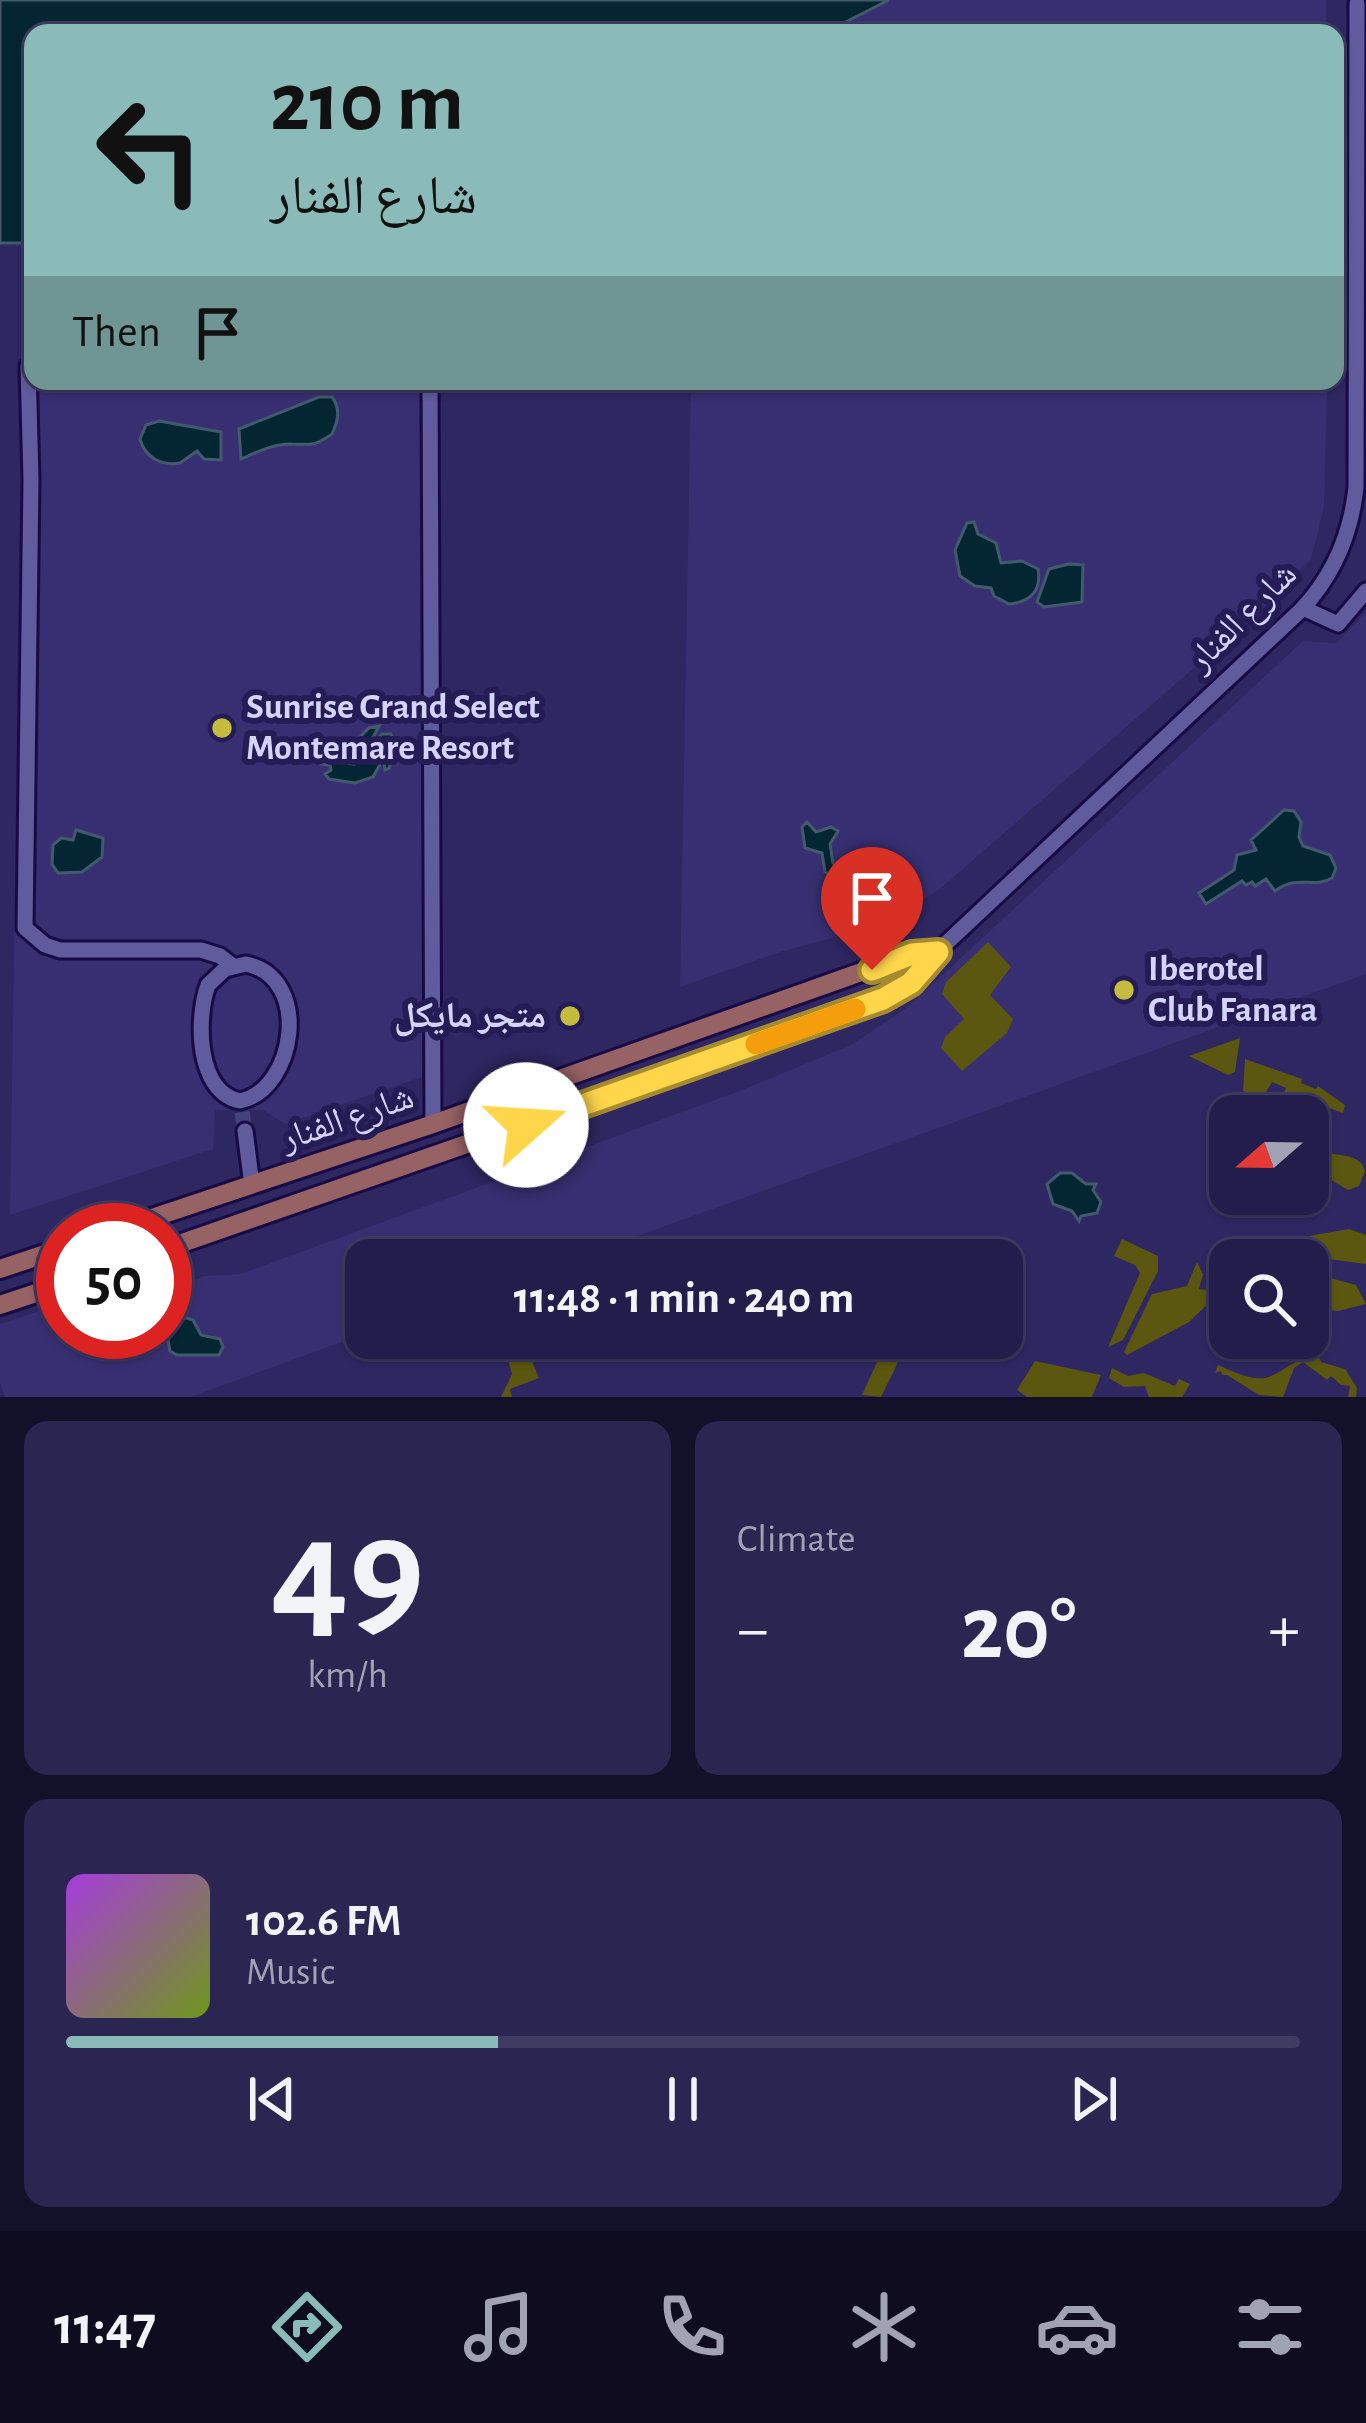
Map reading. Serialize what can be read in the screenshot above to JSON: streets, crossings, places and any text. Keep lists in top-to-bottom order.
{
  "streets": {
    "main road": ["شارع الفنار"]
  },
  "places": ["Sunrise Grand Select Montemare Resort", "Iberotel Club Fanara", "متجر مايكل"],
  "north": "left",
  "page": {
    "turn": ["210 m", "شارع الفنار"],
    "then": "Then",
    "limit": "50",
    "trip": "11:48 · 1 min · 240 m",
    "tile": [
      ["49", "km/h"],
      "Climate"
    ],
    "heat": ["−", "20°", "+"],
    "song": ["102.6 FM", "Music"],
    "tabs": "11:47"
  }
}
